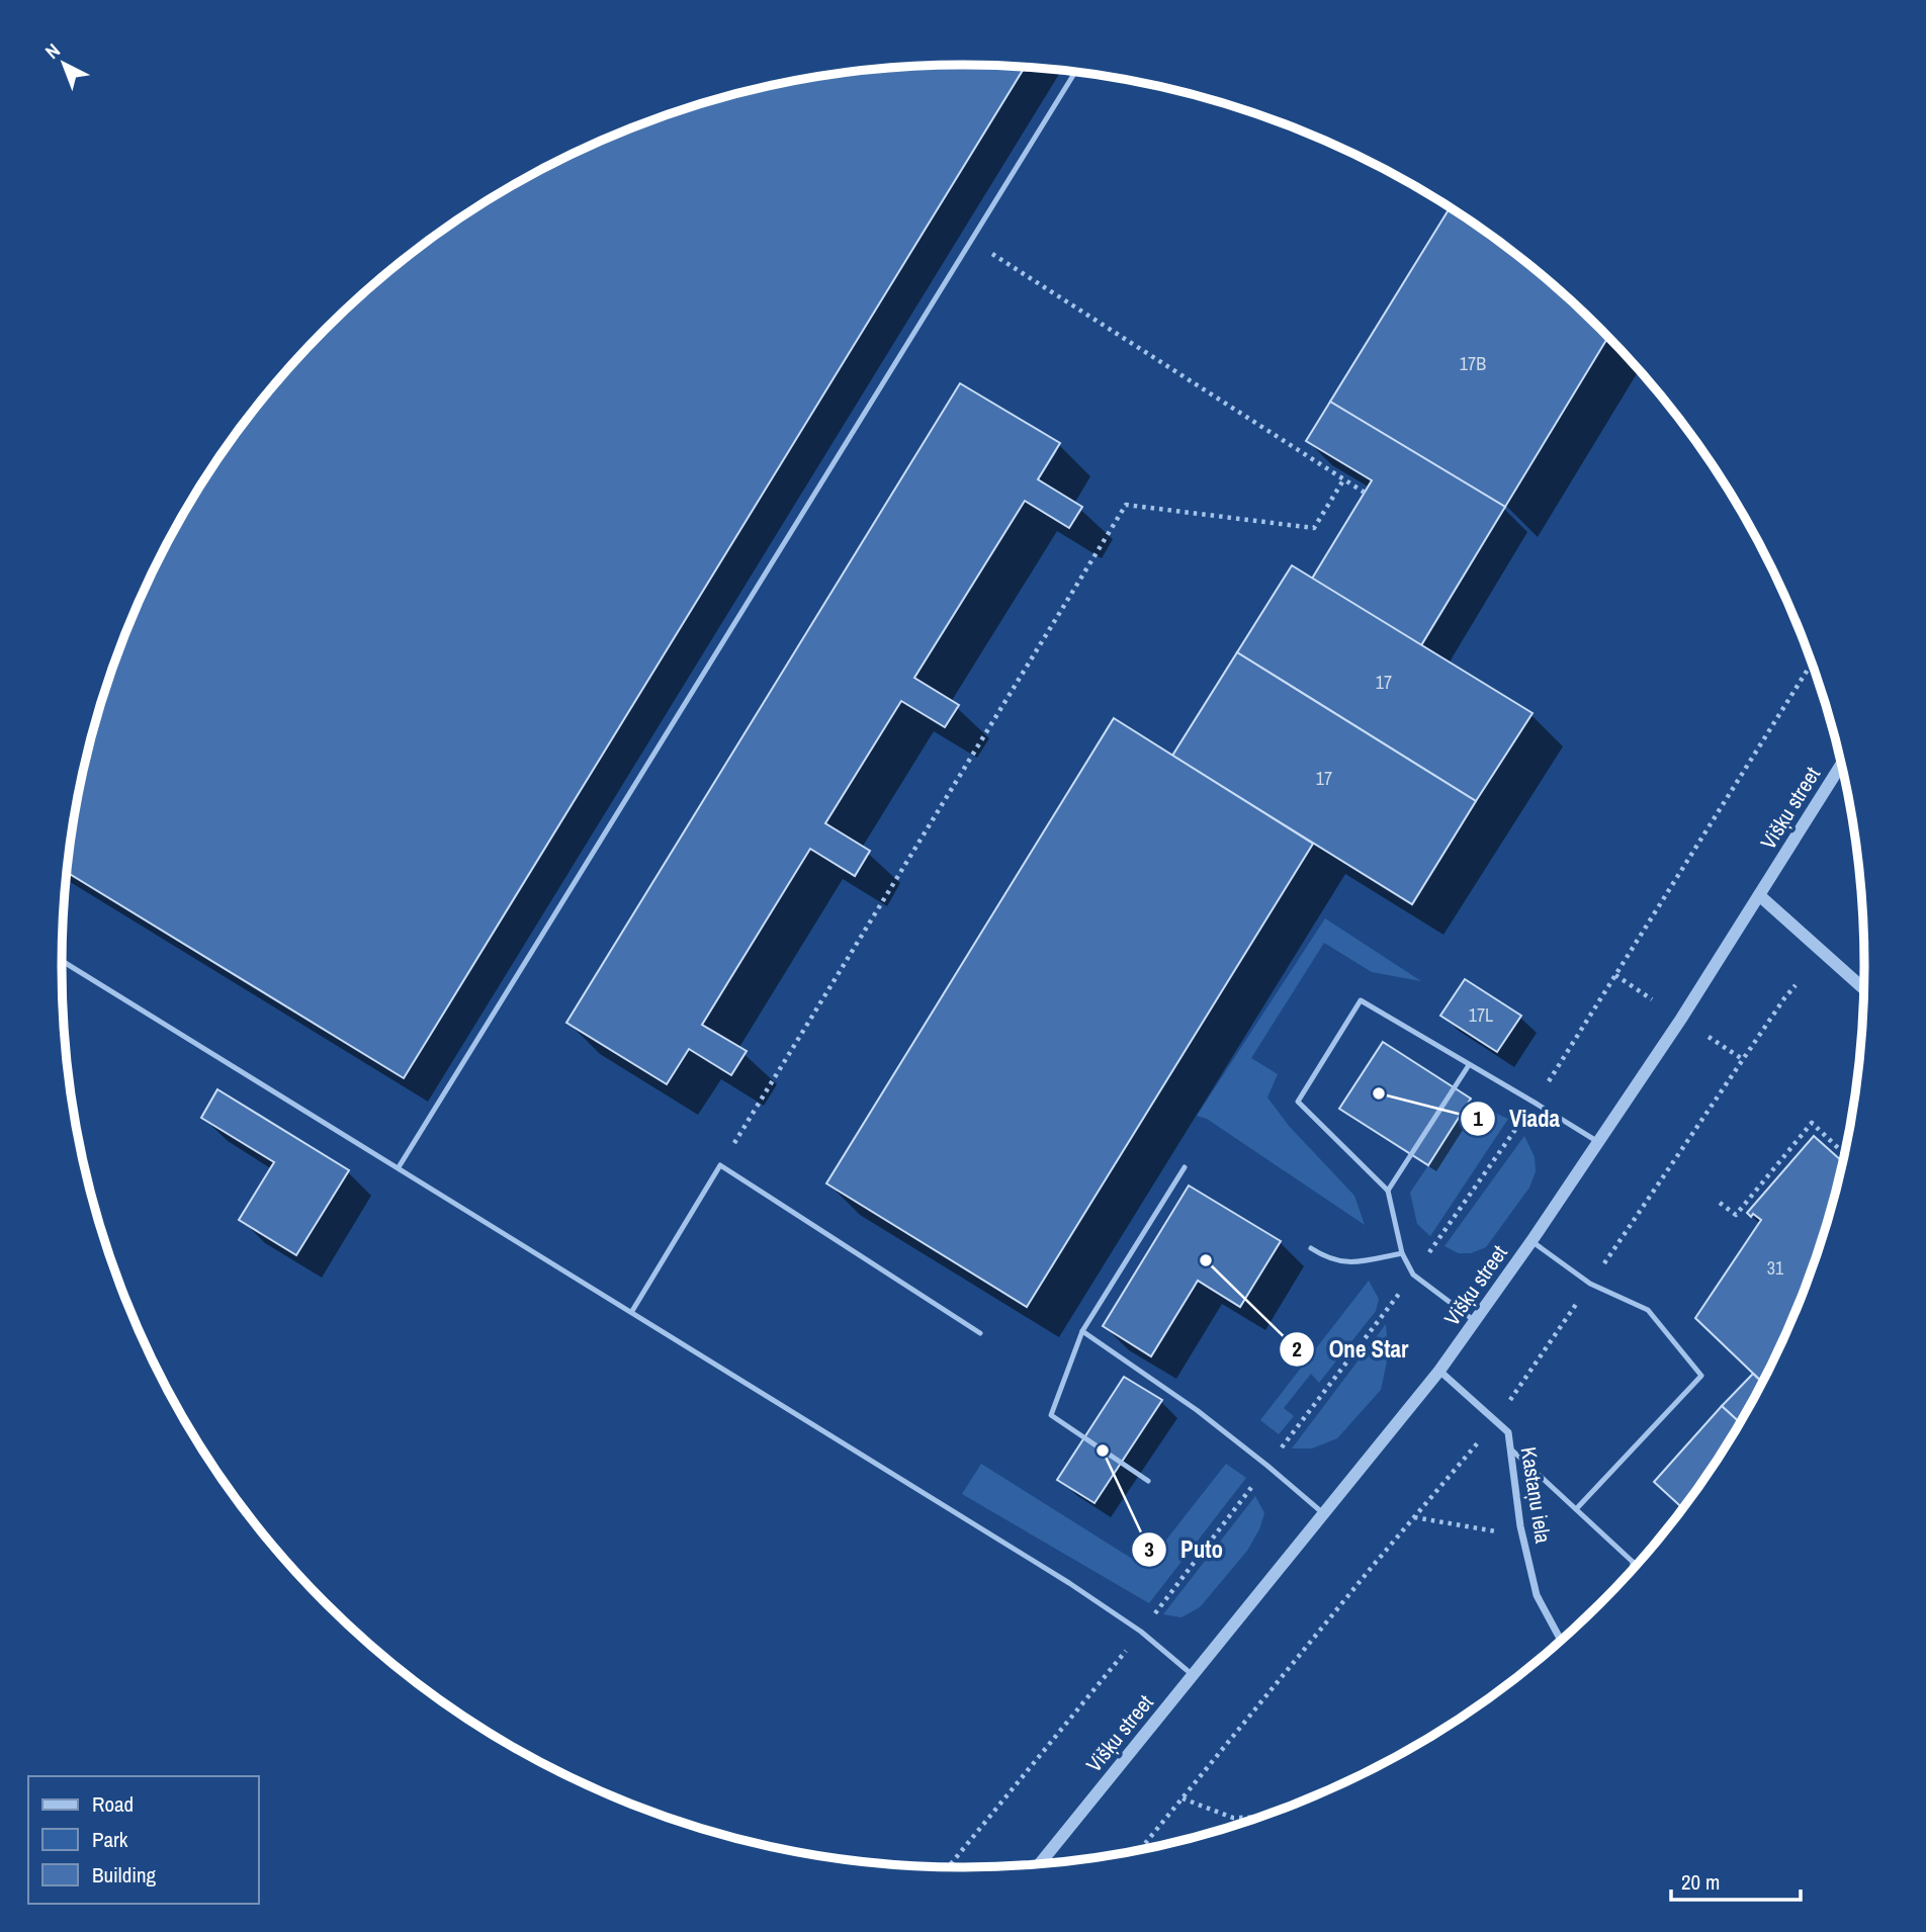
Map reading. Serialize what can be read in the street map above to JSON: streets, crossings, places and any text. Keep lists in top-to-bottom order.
{
  "streets": {
    "street": ["Višķu street", "Kastaņu iela"]
  },
  "crossings": [
    ["Višķu street", "Kastaņu iela"]
  ],
  "places": ["Viada", "One Star", "Puto"],
  "house_numbers": [
    "17B",
    "17",
    "17",
    "17L",
    "31"
  ],
  "legend": ["Road", "Park", "Building"],
  "scale_bar": "20 m",
  "north": "top left"
}
